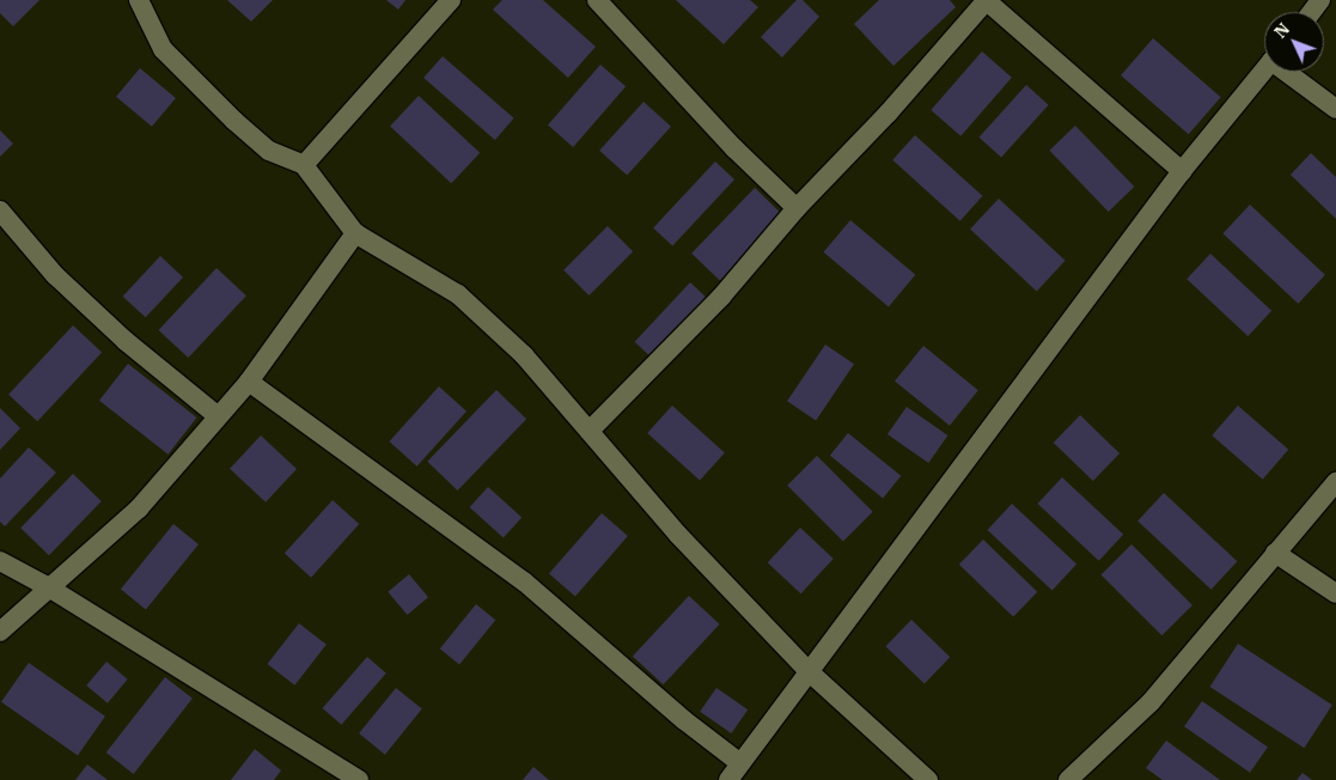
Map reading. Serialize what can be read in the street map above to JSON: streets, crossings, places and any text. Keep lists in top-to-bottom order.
{
  "north": "top left"
}
